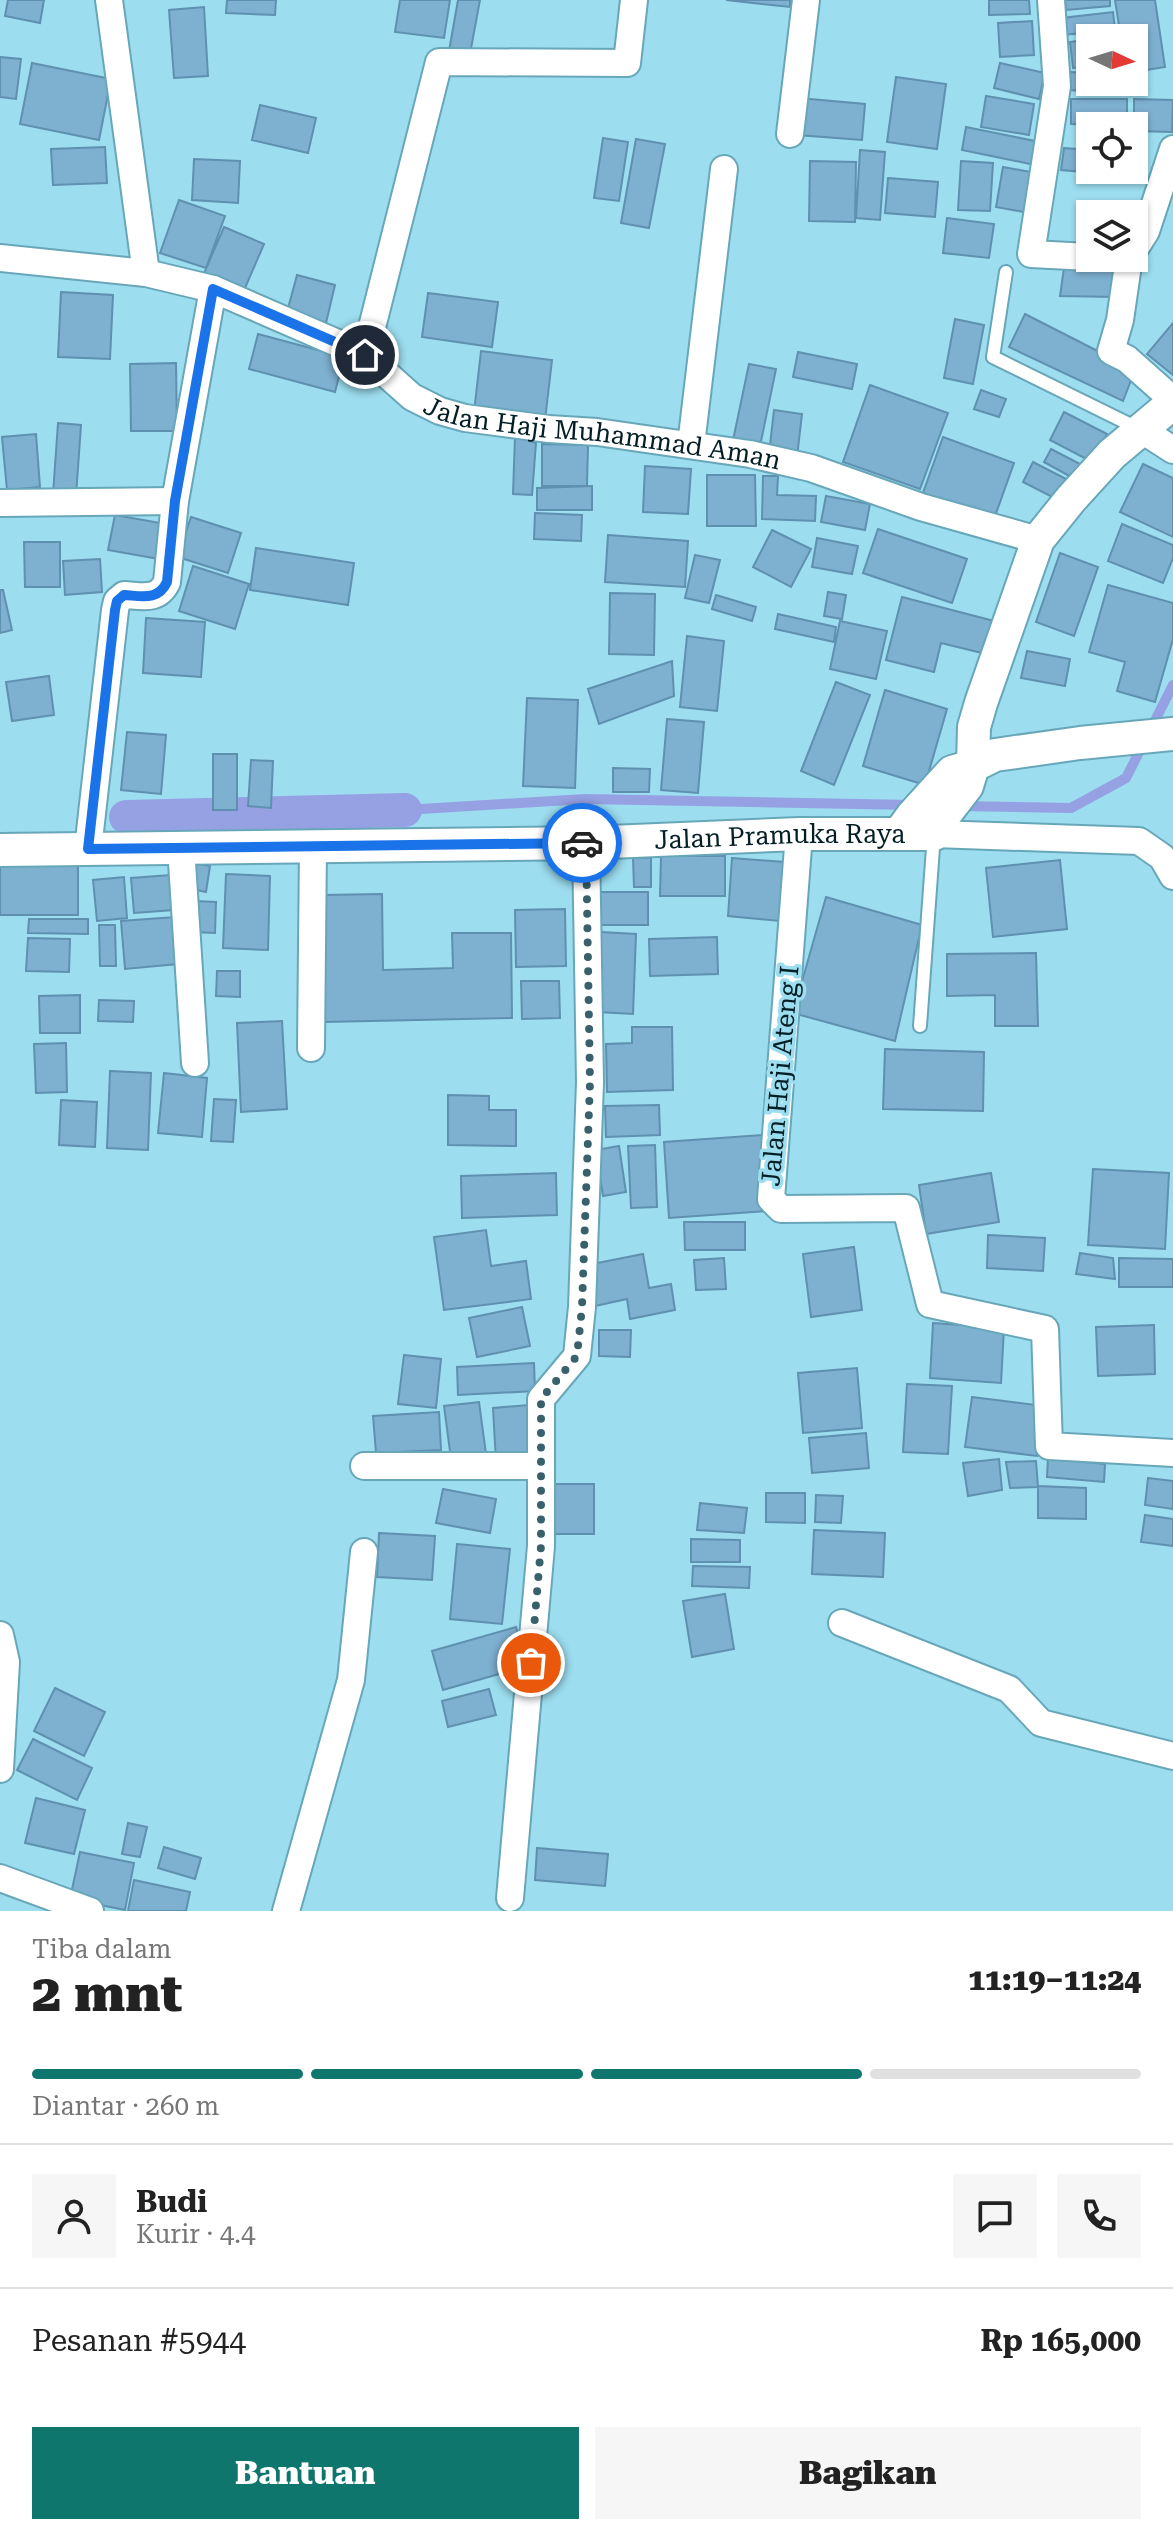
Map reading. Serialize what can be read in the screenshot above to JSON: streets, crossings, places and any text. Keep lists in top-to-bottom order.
{
  "streets": {
    "street": ["Jalan Haji Muhammad Aman", "Jalan Pramuka Raya", "Jalan Haji Ateng I"]
  },
  "crossings": [
    ["Jalan Pramuka Raya", "Jalan Haji Ateng I"]
  ],
  "north": "right",
  "page": {
    "heading": ["2 mnt", "Tiba dalam", "11:19–11:24"],
    "panel": [
      "Budi",
      "Kurir · 4.4",
      "Pesanan #5944",
      "Rp 165,000"
    ],
    "bar": "Diantar · 260 m",
    "buttons": ["Bantuan", "Bagikan"]
  }
}
